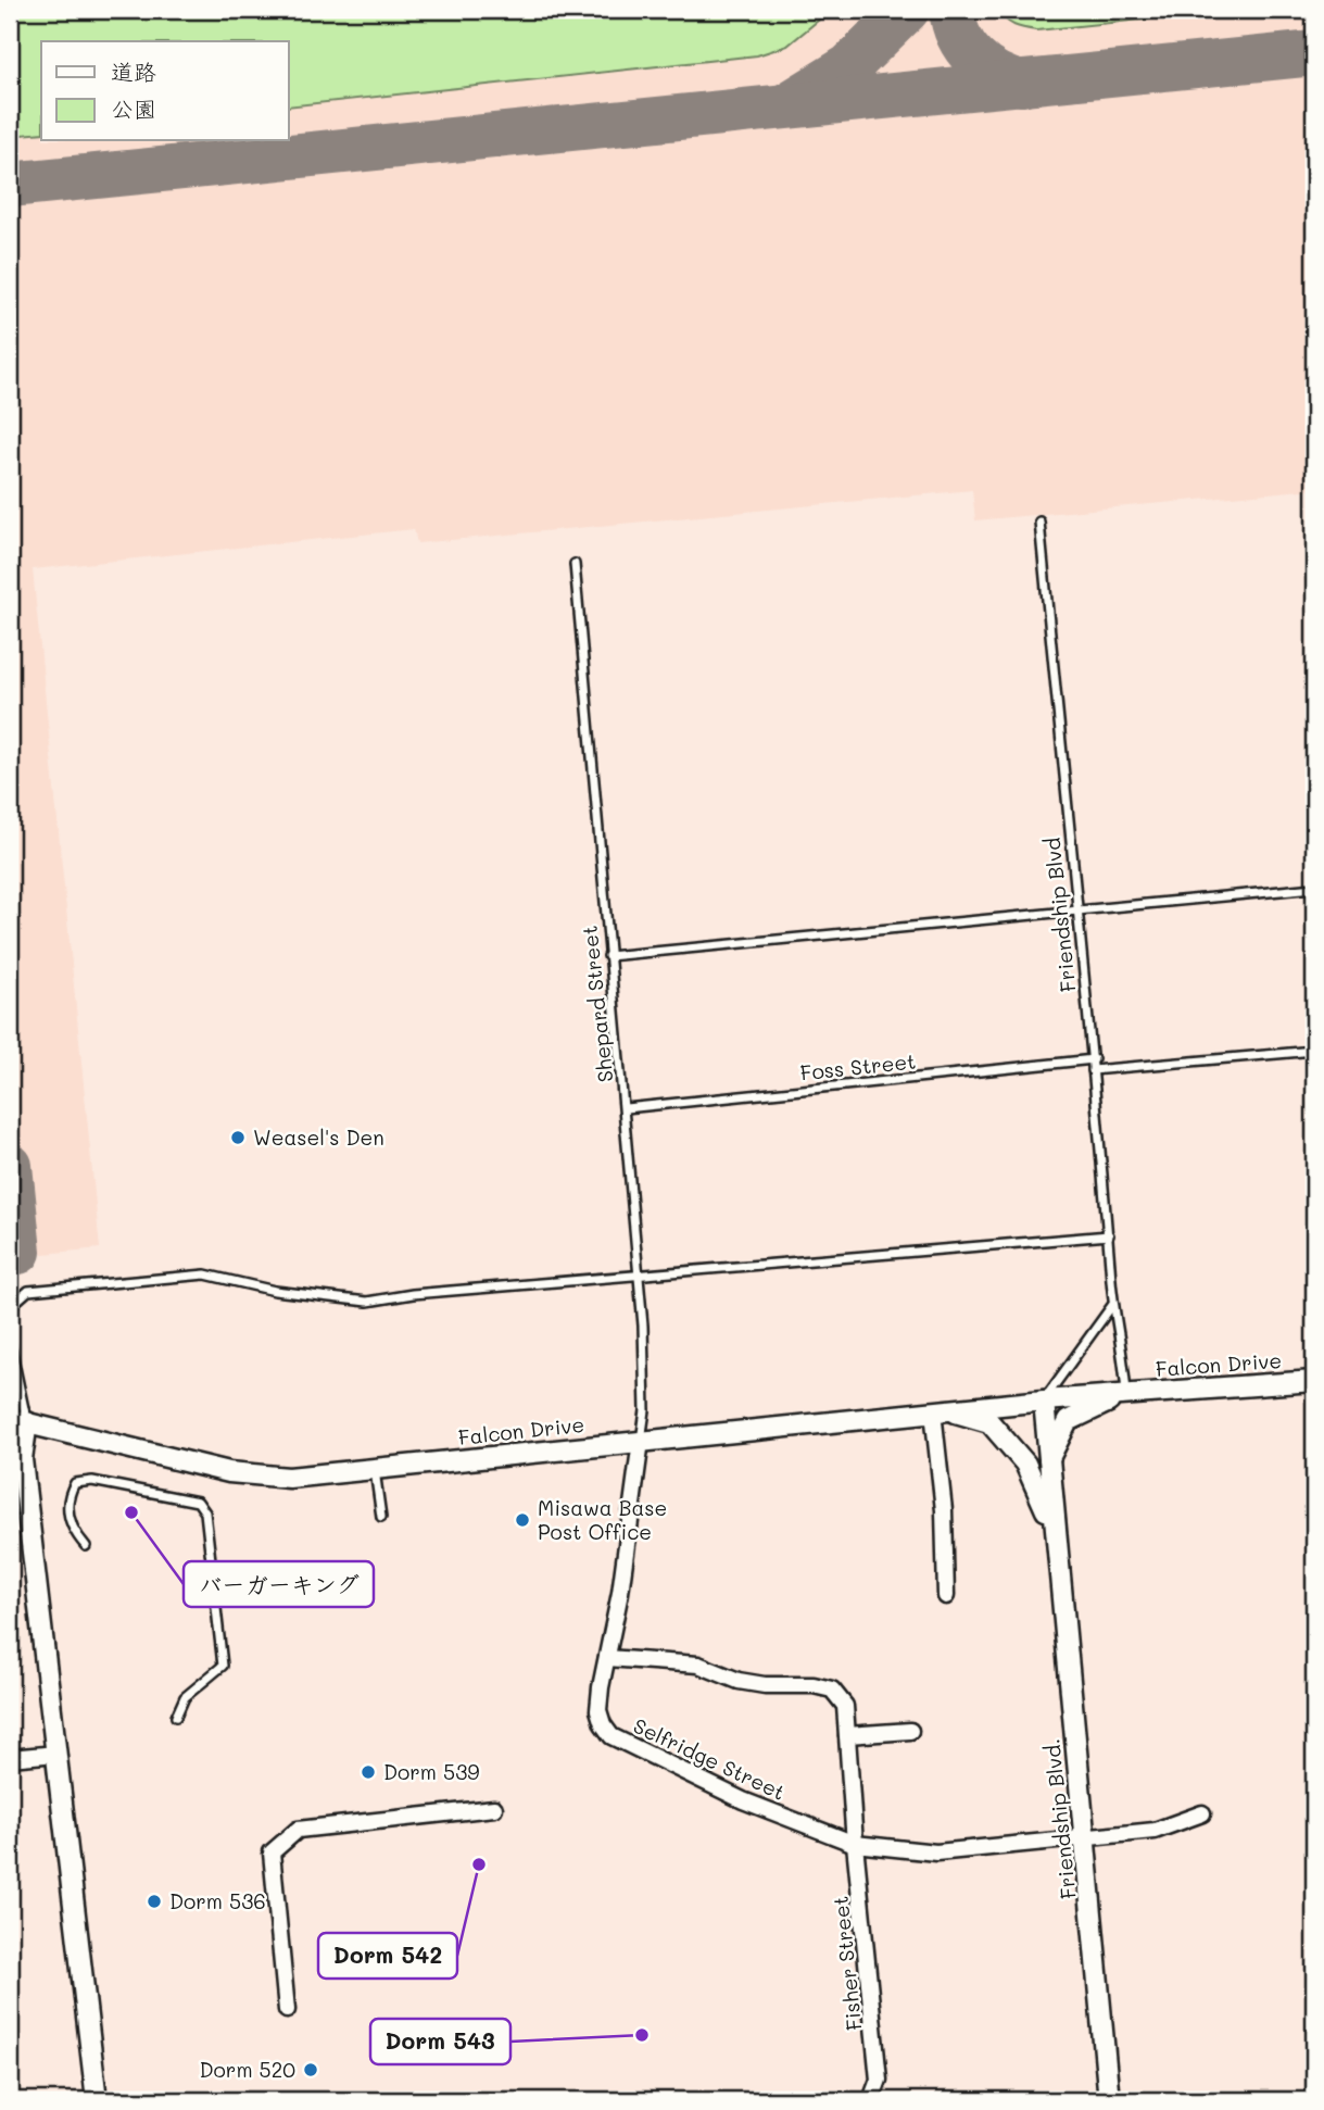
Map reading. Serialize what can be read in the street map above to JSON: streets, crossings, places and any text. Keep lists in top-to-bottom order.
{
  "streets": {
    "street": [
      "Falcon Drive",
      "Selfridge Street",
      "Friendship Blvd.",
      "Fisher Street"
    ],
    "lane": ["Friendship Blvd", "Shepard Street", "Foss Street"]
  },
  "crossings": [
    ["Friendship Blvd", "Foss Street"],
    ["Friendship Blvd", "Falcon Drive"],
    ["Friendship Blvd", "Friendship Blvd."],
    ["Shepard Street", "Foss Street"],
    ["Shepard Street", "Falcon Drive"],
    ["Shepard Street", "Selfridge Street"],
    ["Falcon Drive", "Selfridge Street"],
    ["Falcon Drive", "Friendship Blvd."],
    ["Selfridge Street", "Friendship Blvd."],
    ["Selfridge Street", "Fisher Street"]
  ],
  "places": [
    "Weasel's Den",
    "バーガーキング",
    "Misawa Base Post Office",
    "Dorm 539",
    "Dorm 542",
    "Dorm 536",
    "Dorm 543",
    "Dorm 520"
  ],
  "legend": ["道路", "公園"]
}
